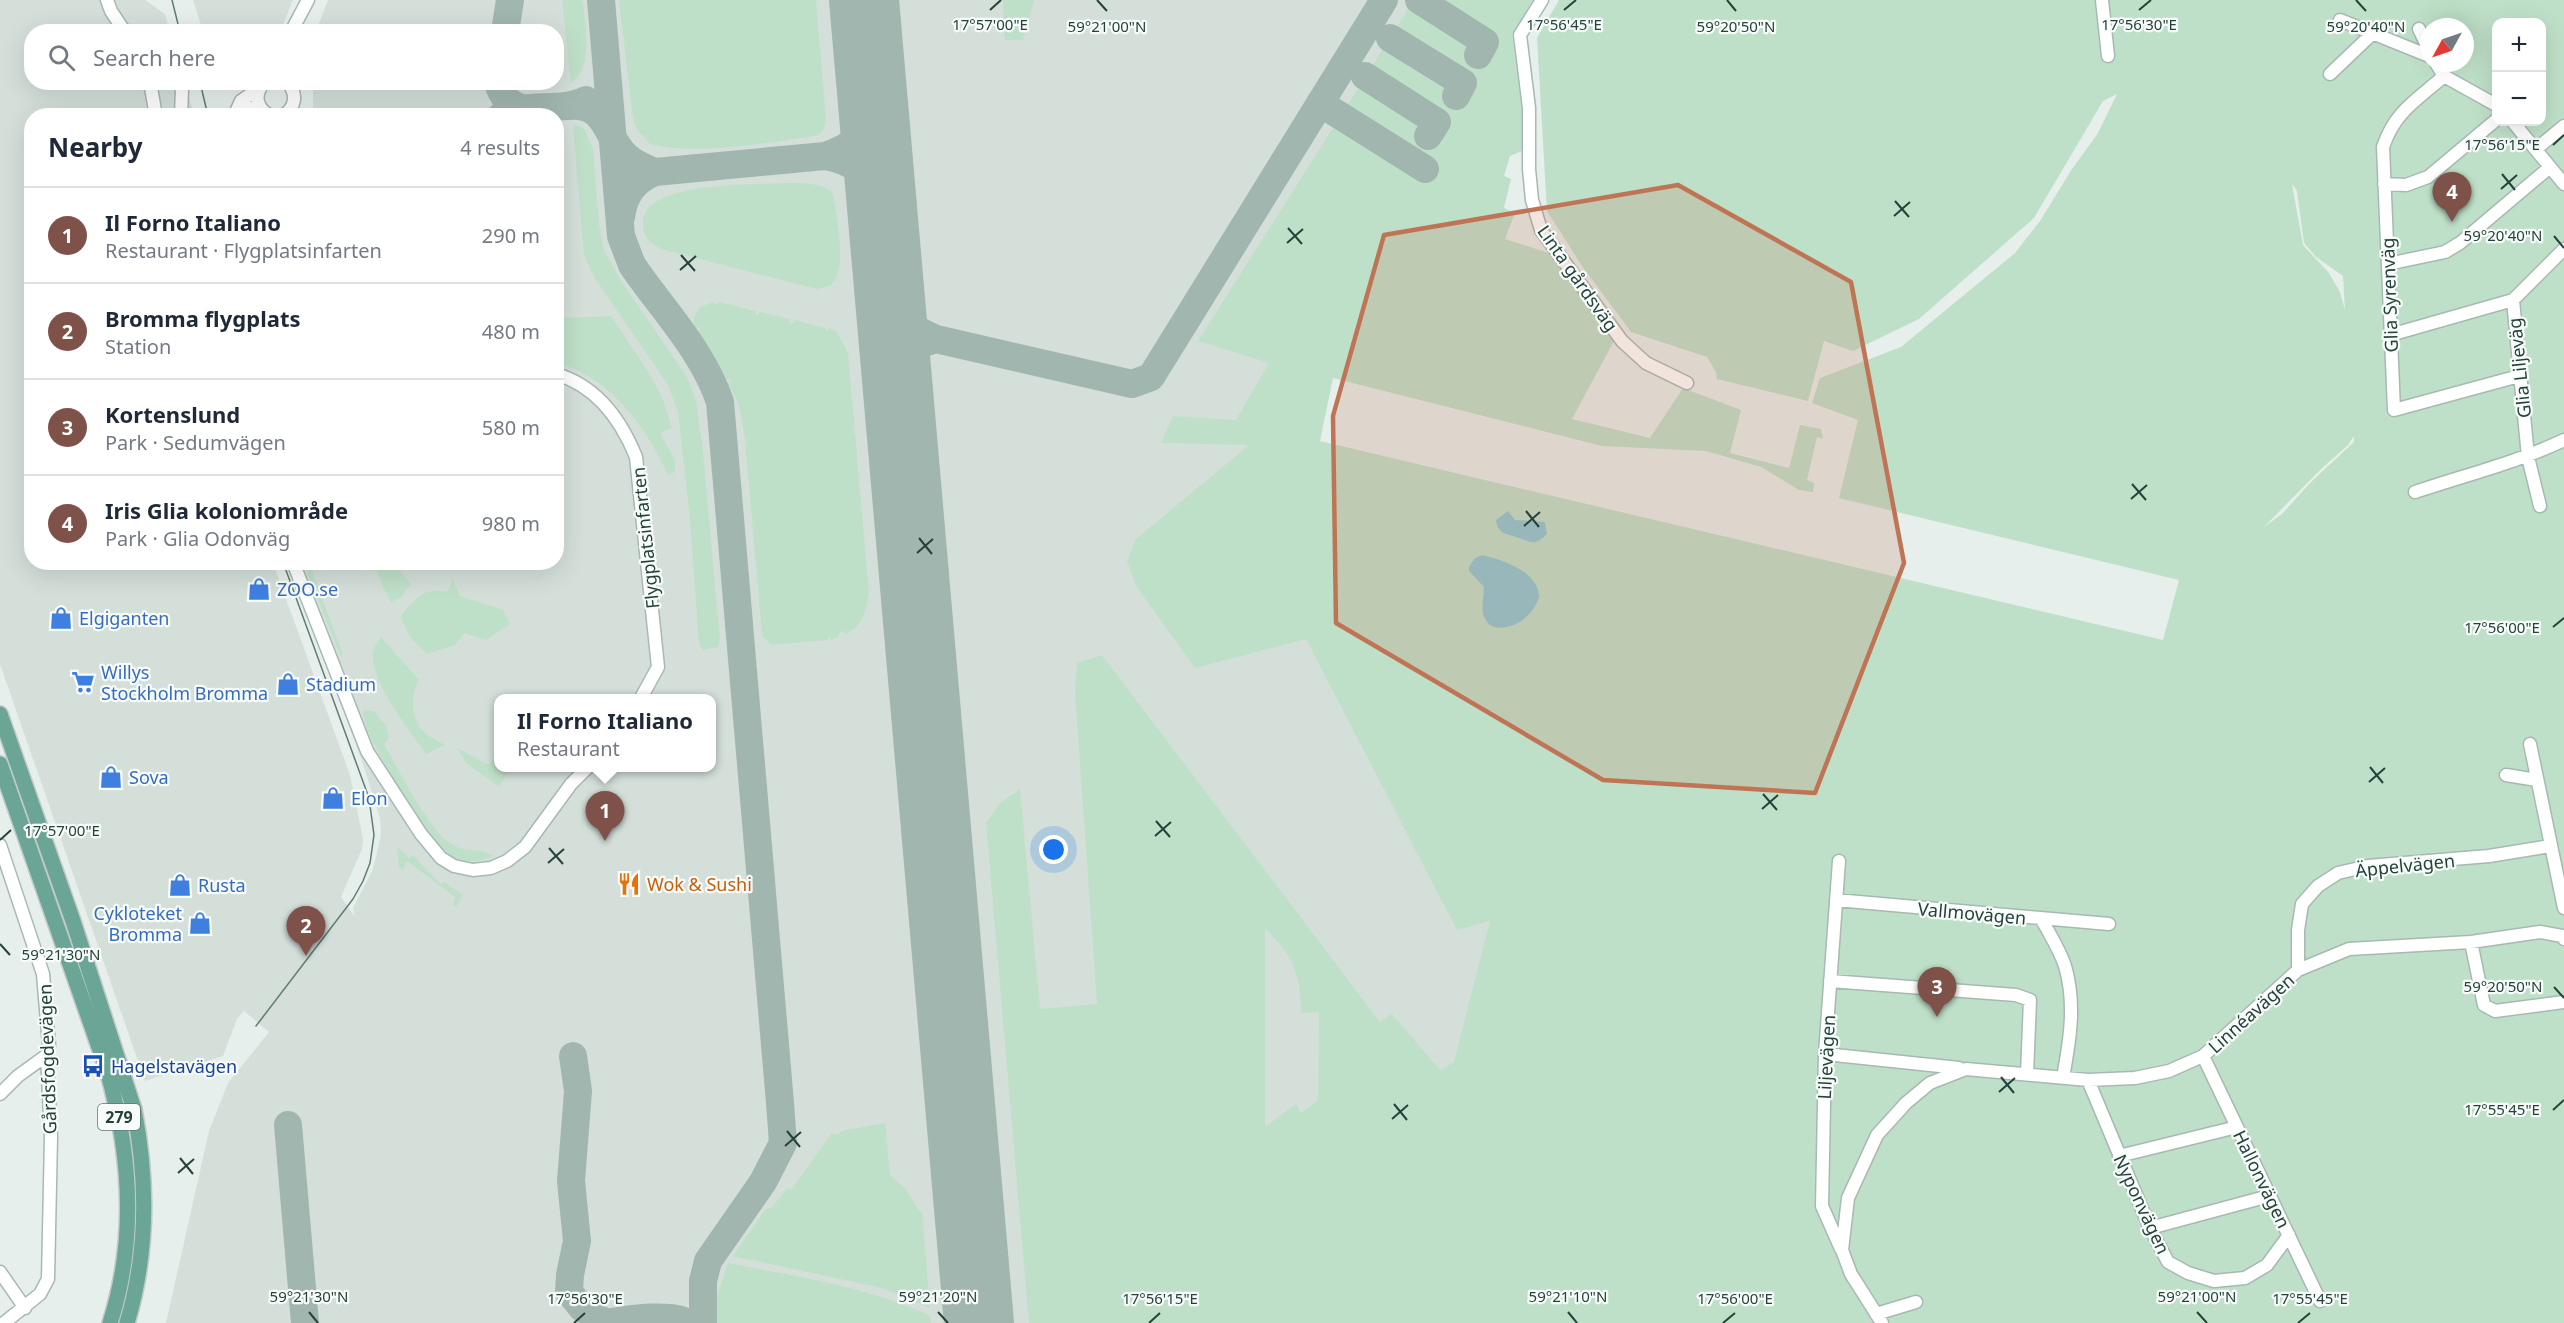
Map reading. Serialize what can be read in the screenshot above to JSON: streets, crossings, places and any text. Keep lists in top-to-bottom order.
{
  "streets": {
    "main road": ["279"],
    "street": [
      "Linta gårdsväg",
      "Glia Syrenväg",
      "Glia Liljeväg",
      "Flygplatsinfarten",
      "Äppelvägen",
      "Vallmovägen",
      "Linnéavägen",
      "Liljevägen",
      "Gårdsfogdevägen",
      "Hallonvägen",
      "Nyponvägen"
    ]
  },
  "crossings": [
    ["Glia Syrenväg", "Glia Liljeväg"],
    ["Äppelvägen", "Linnéavägen"],
    ["Vallmovägen", "Liljevägen"],
    ["Linnéavägen", "Liljevägen"],
    ["Linnéavägen", "Hallonvägen"],
    ["Linnéavägen", "Nyponvägen"],
    ["Hallonvägen", "Nyponvägen"]
  ],
  "places": {
    "shop": [
      "ZOO.se",
      "Elgiganten",
      "Stadium",
      "Sova",
      "Elon",
      "Rusta",
      "Cykloteket Bromma"
    ],
    "supermarket": ["Willys Stockholm Bromma"],
    "restaurant": ["Wok & Sushi"],
    "bus stop": ["Hagelstavägen"]
  },
  "north": "bottom left",
  "page": {
    "map_buttons": ["+", "−"],
    "search": "Search here",
    "heading": ["Nearby", "4 results"],
    "pins": [
      "4",
      "1",
      "2",
      "3"
    ],
    "list": [
      {
        "mark": "1",
        "name": "Il Forno Italiano",
        "note": "Restaurant · Flygplatsinfarten",
        "value": "290 m"
      },
      {
        "mark": "2",
        "name": "Bromma flygplats",
        "note": "Station",
        "value": "480 m"
      },
      {
        "mark": "3",
        "name": "Kortenslund",
        "note": "Park · Sedumvägen",
        "value": "580 m"
      },
      {
        "mark": "4",
        "name": "Iris Glia koloniområde",
        "note": "Park · Glia Odonväg",
        "value": "980 m"
      }
    ],
    "popup": ["Il Forno Italiano", "Restaurant"]
  },
  "coordinates": [
    "17°57'00\"E",
    "17°56'45\"E",
    "17°56'30\"E",
    "59°20'40\"N",
    "59°21'00\"N",
    "59°20'50\"N",
    "17°56'15\"E",
    "17°56'00\"E",
    "59°21'30\"N",
    "17°55'45\"E",
    "59°21'20\"N",
    "59°21'10\"N"
  ]
}
